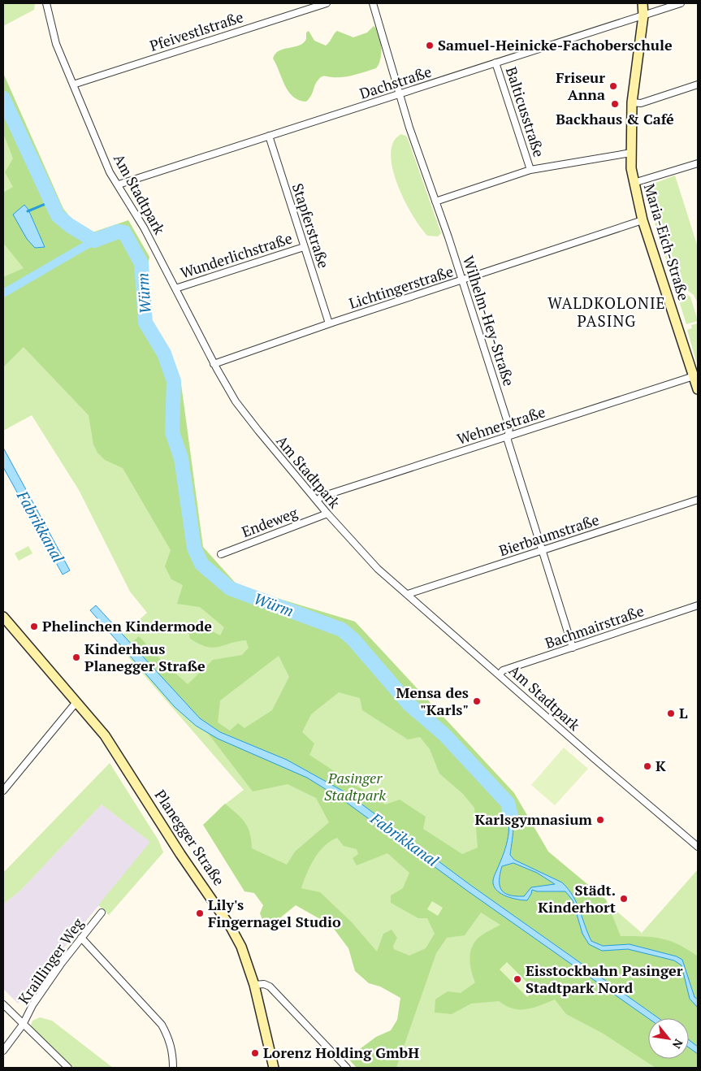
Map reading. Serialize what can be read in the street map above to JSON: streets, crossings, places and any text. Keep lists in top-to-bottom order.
{
  "streets": {
    "main road": ["Maria-Eich-Straße", "Planegger Straße"],
    "street": [
      "Pfeivestlstraße",
      "Dachstraße",
      "Balticusstraße",
      "Am Stadtpark",
      "Stapferstraße",
      "Wunderlichstraße",
      "Lichtingerstraße",
      "Wilhelm-Hey-Straße",
      "Wehnerstraße",
      "Endeweg",
      "Bierbaumstraße",
      "Bachmairstraße",
      "Kraillinger Weg"
    ]
  },
  "crossings": [
    ["Pfeivestlstraße", "Am Stadtpark"],
    ["Dachstraße", "Balticusstraße"],
    ["Dachstraße", "Am Stadtpark"],
    ["Dachstraße", "Stapferstraße"],
    ["Dachstraße", "Maria-Eich-Straße"],
    ["Dachstraße", "Wilhelm-Hey-Straße"],
    ["Am Stadtpark", "Wunderlichstraße"],
    ["Am Stadtpark", "Lichtingerstraße"],
    ["Am Stadtpark", "Wehnerstraße"],
    ["Am Stadtpark", "Endeweg"],
    ["Am Stadtpark", "Bierbaumstraße"],
    ["Am Stadtpark", "Bachmairstraße"],
    ["Stapferstraße", "Wunderlichstraße"],
    ["Stapferstraße", "Lichtingerstraße"],
    ["Maria-Eich-Straße", "Lichtingerstraße"],
    ["Maria-Eich-Straße", "Wehnerstraße"],
    ["Lichtingerstraße", "Wilhelm-Hey-Straße"],
    ["Wilhelm-Hey-Straße", "Wehnerstraße"],
    ["Wilhelm-Hey-Straße", "Bierbaumstraße"],
    ["Wilhelm-Hey-Straße", "Bachmairstraße"]
  ],
  "districts": ["WALDKOLONIE PASING"],
  "water": ["Würm", "Fabrikkanal"],
  "parks": ["Pasinger Stadtpark"],
  "places": [
    "Samuel-Heinicke-Fachoberschule",
    "Friseur Anna",
    "Backhaus & Café",
    "Phelinchen Kindermode",
    "Kinderhaus Planegger Straße",
    "Mensa des \"Karls\"",
    "L",
    "K",
    "Karlsgymnasium",
    "Städt. Kinderhort",
    "Lily's Fingernagel Studio",
    "Eisstockbahn Pasinger Stadtpark Nord",
    "Lorenz Holding GmbH"
  ],
  "north": "bottom right"
}
